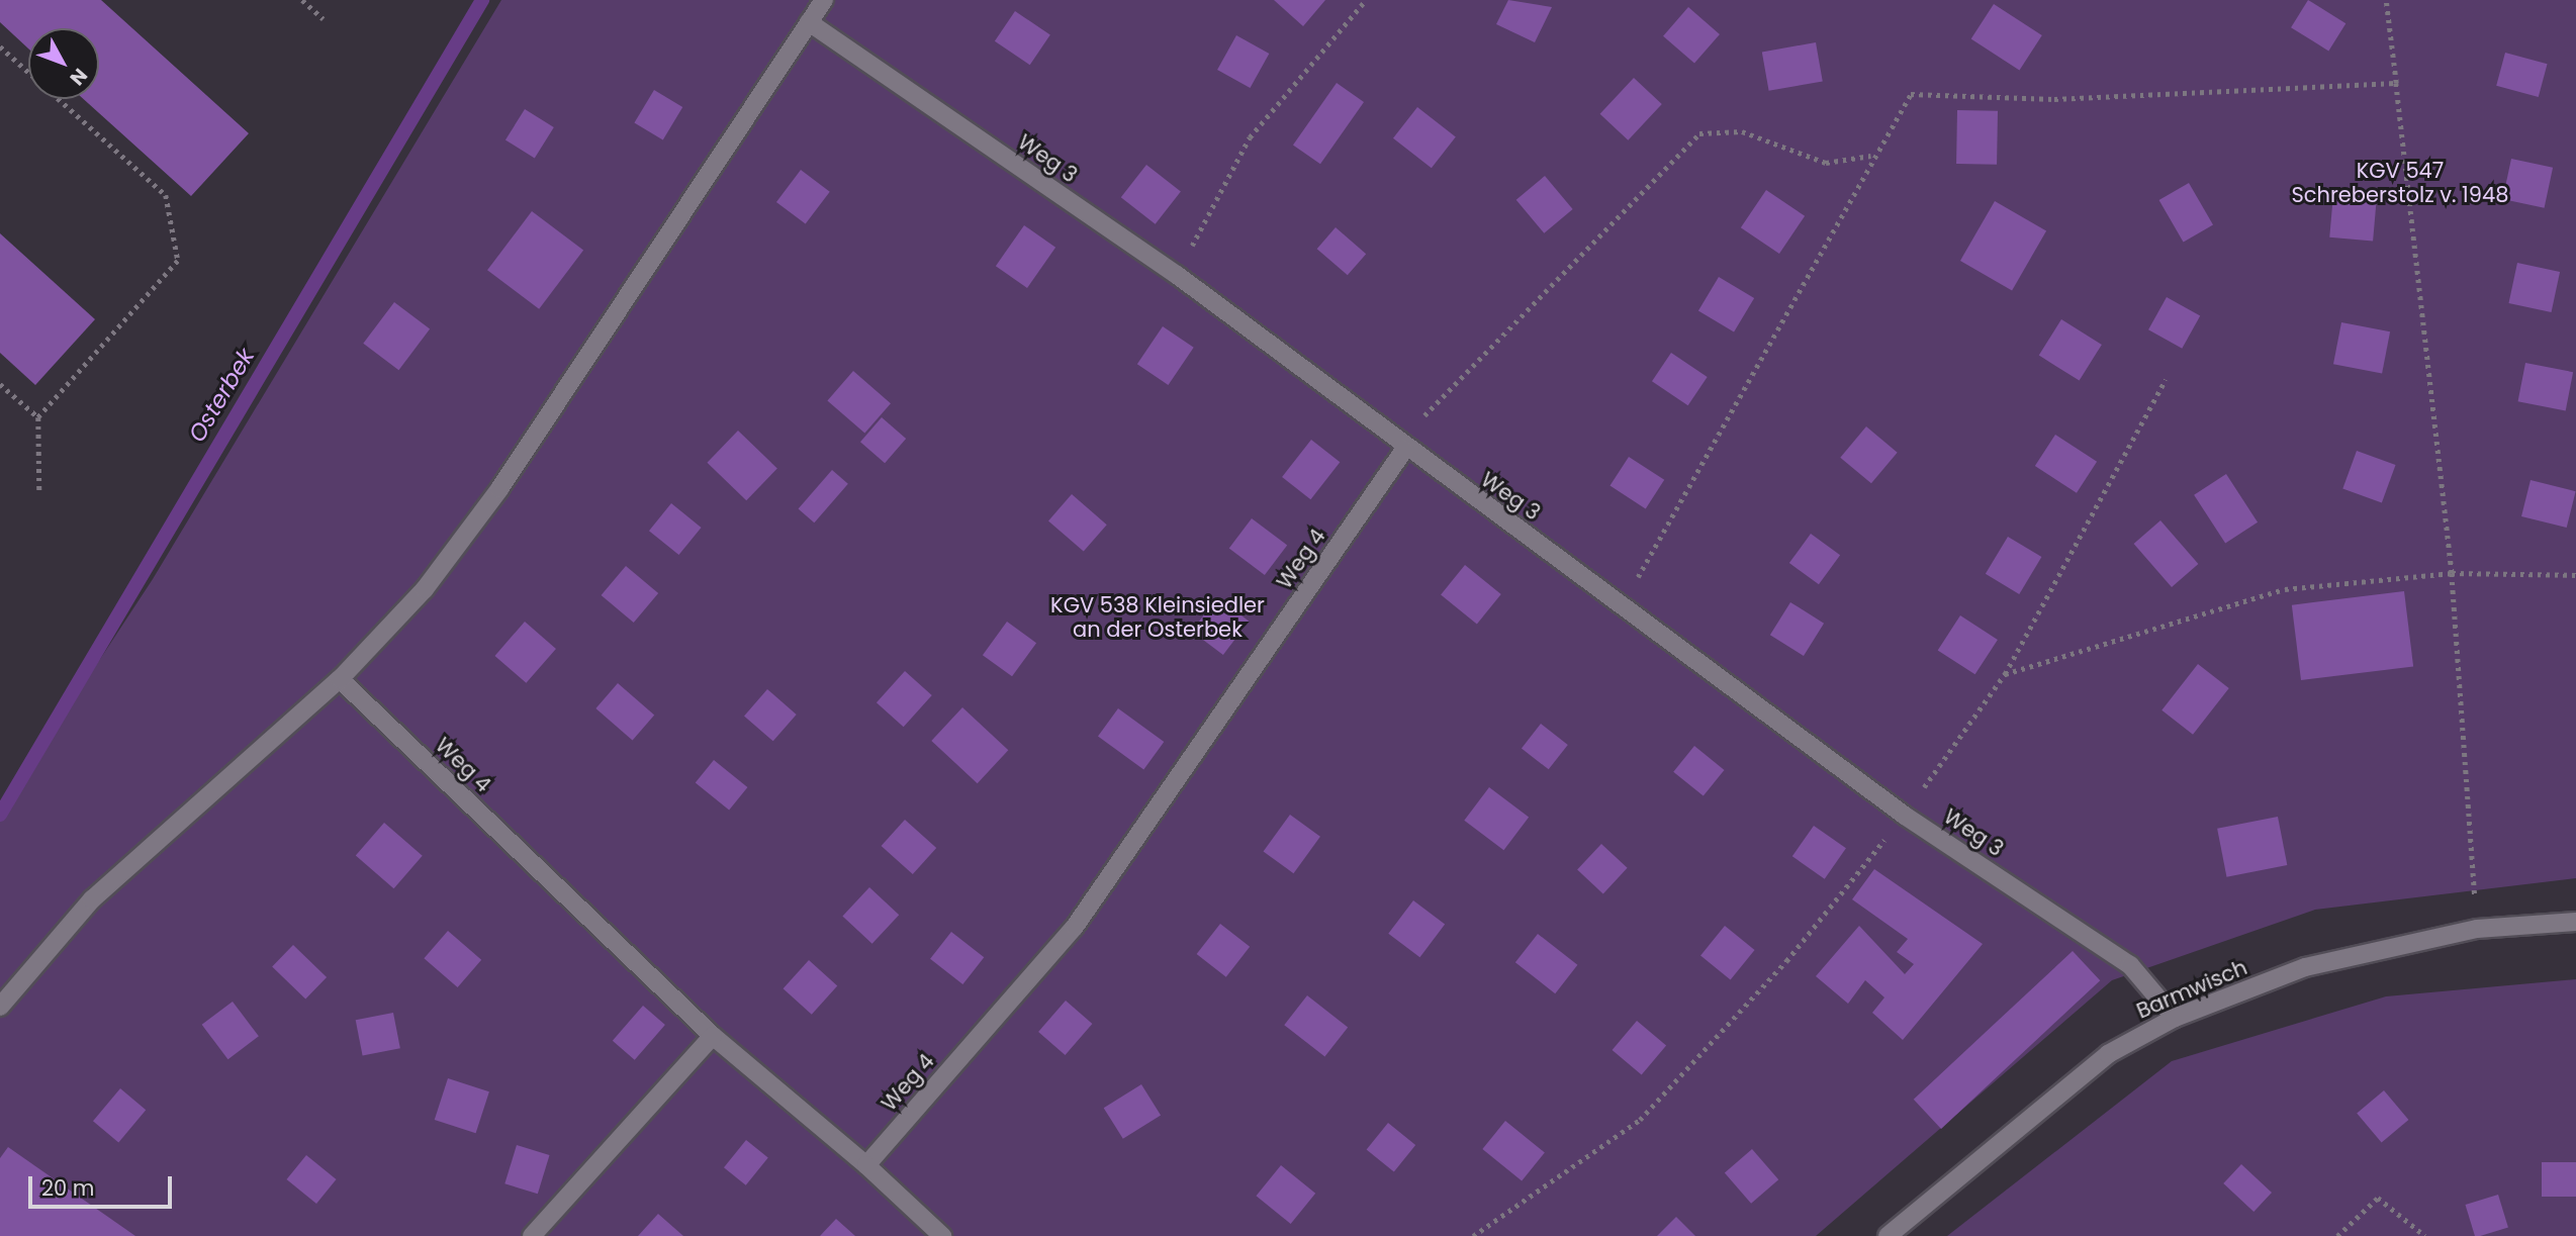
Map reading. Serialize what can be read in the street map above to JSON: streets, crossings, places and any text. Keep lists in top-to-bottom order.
{
  "streets": {
    "street": ["Weg 3", "Weg 4", "Barmwisch"]
  },
  "crossings": [
    ["Weg 3", "Weg 4"],
    ["Weg 3", "Barmwisch"]
  ],
  "water": ["Osterbek"],
  "parks": ["KGV 547 Schreberstolz v. 1948", "KGV 538 Kleinsiedler an der Osterbek"],
  "scale_bar": "20 m",
  "north": "bottom right"
}
